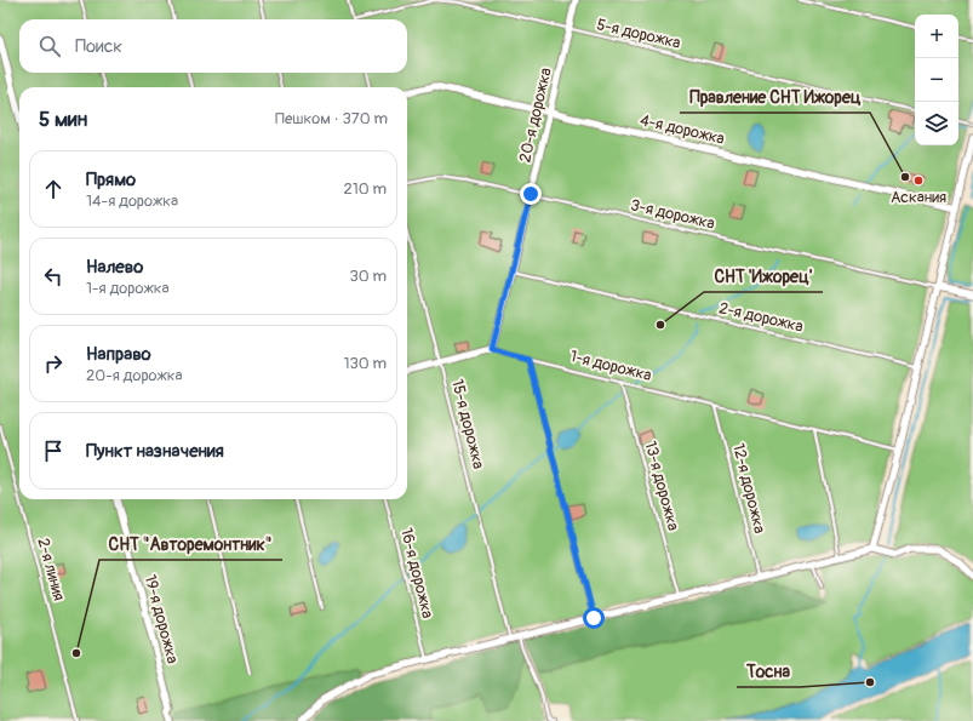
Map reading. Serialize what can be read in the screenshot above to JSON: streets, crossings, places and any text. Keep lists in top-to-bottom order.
{
  "streets": {
    "street": ["20-я дорожка", "4-я дорожка", "19-я дорожка"],
    "lane": [
      "5-я дорожка",
      "3-я дорожка",
      "2-я дорожка",
      "1-я дорожка",
      "15-я дорожка",
      "13-я дорожка",
      "12-я дорожка",
      "2-я линия",
      "16-я дорожка"
    ]
  },
  "crossings": [
    ["5-я дорожка", "20-я дорожка"],
    ["20-я дорожка", "4-я дорожка"],
    ["20-я дорожка", "3-я дорожка"],
    ["20-я дорожка", "2-я дорожка"],
    ["20-я дорожка", "1-я дорожка"],
    ["1-я дорожка", "13-я дорожка"],
    ["1-я дорожка", "12-я дорожка"]
  ],
  "places": [
    "Правление СНТ Ижорец",
    "Аскания",
    "СНТ 'Ижорец'",
    "СНТ \"Авторемонтник\"",
    "Тосна"
  ],
  "page": {
    "map_buttons": ["+", "−"],
    "search": "Поиск",
    "heading": ["5 мин", "Пешком · 370 m"],
    "list": [
      ["Прямо", "14-я дорожка", "210 m"],
      ["Налево", "1-я дорожка", "30 m"],
      ["Направо", "20-я дорожка", "130 m"],
      "Пункт назначения"
    ]
  }
}
